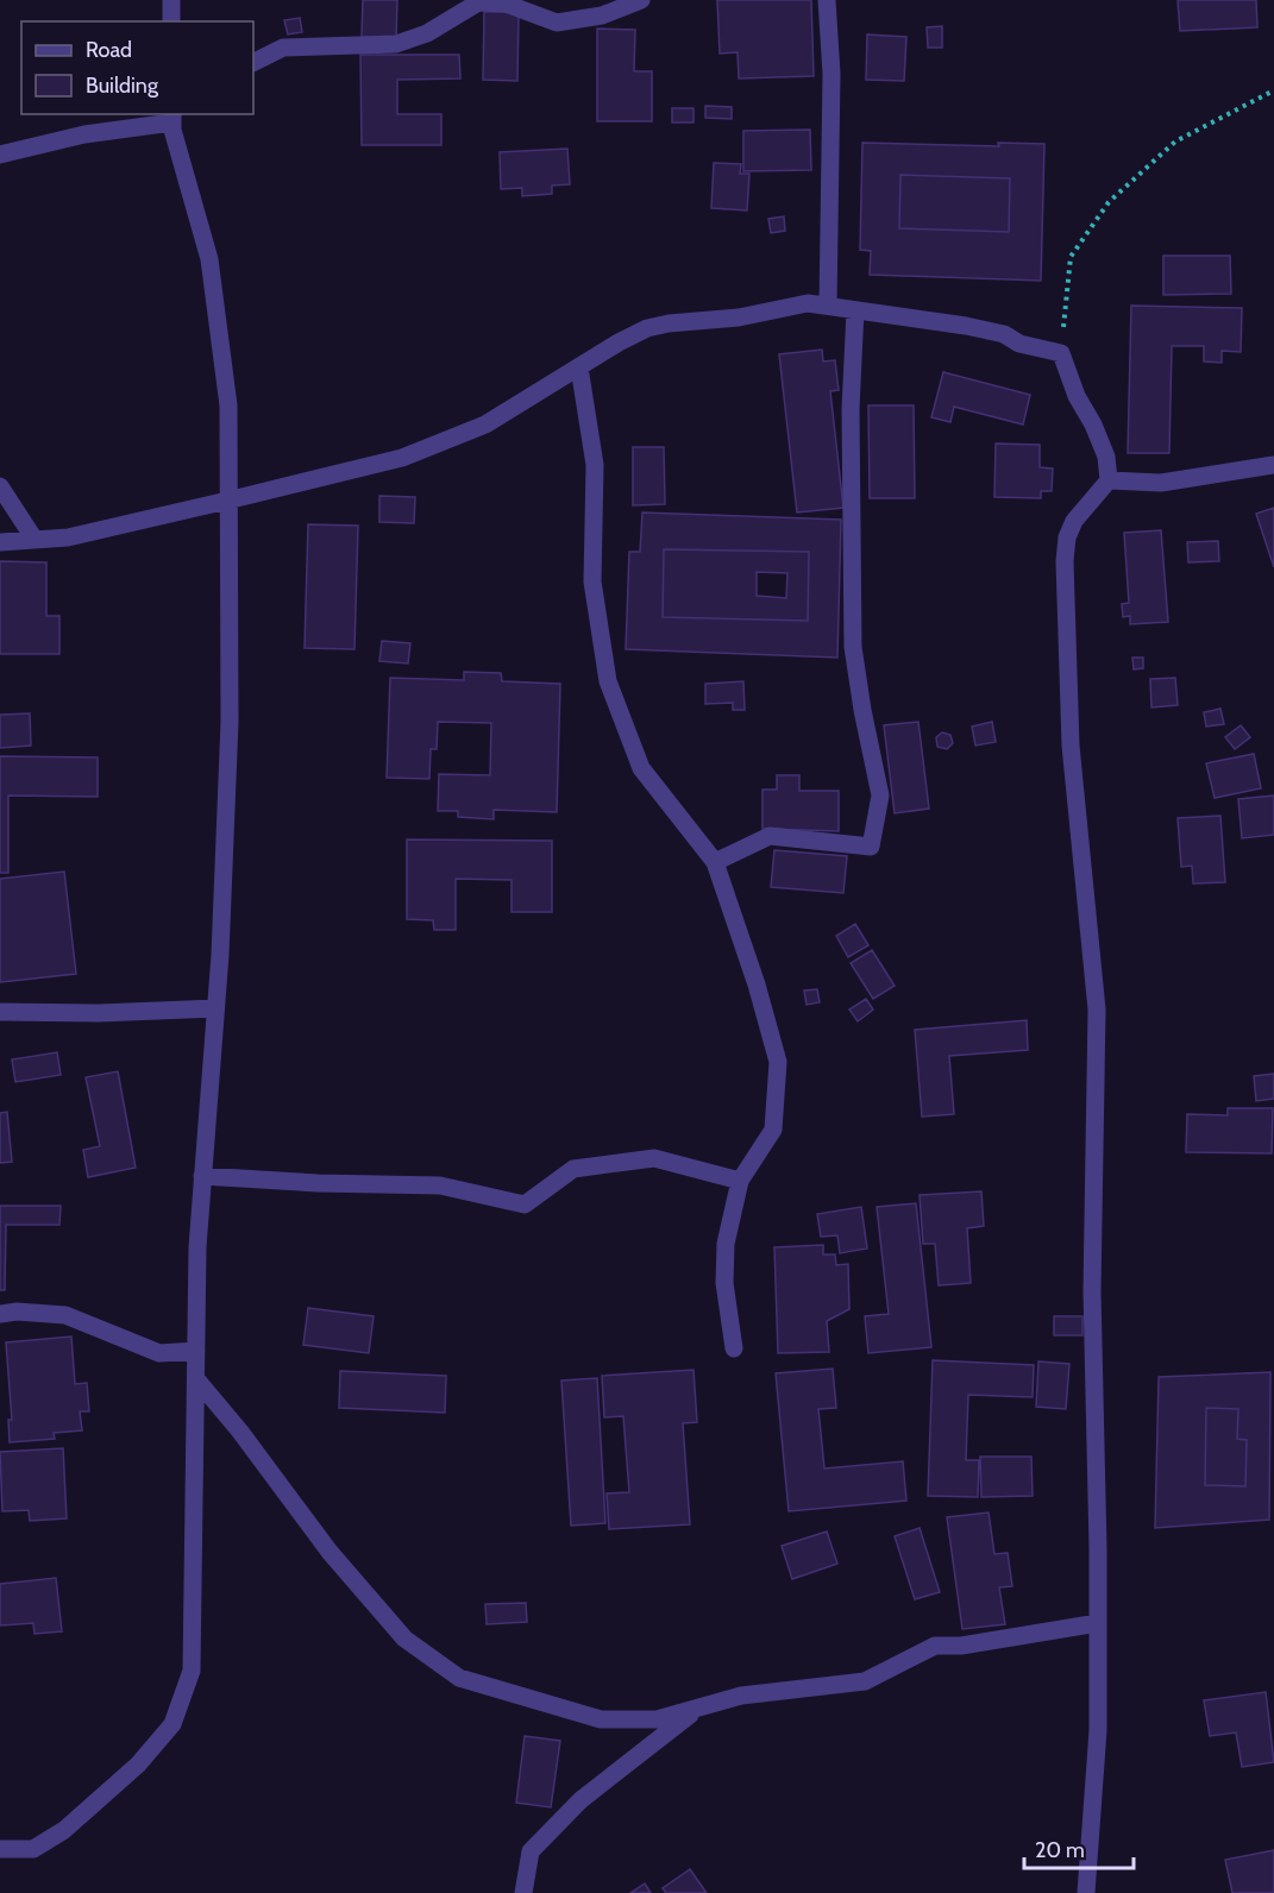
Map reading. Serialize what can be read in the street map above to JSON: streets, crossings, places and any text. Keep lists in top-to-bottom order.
{
  "legend": ["Road", "Building"],
  "scale_bar": "20 m"
}
